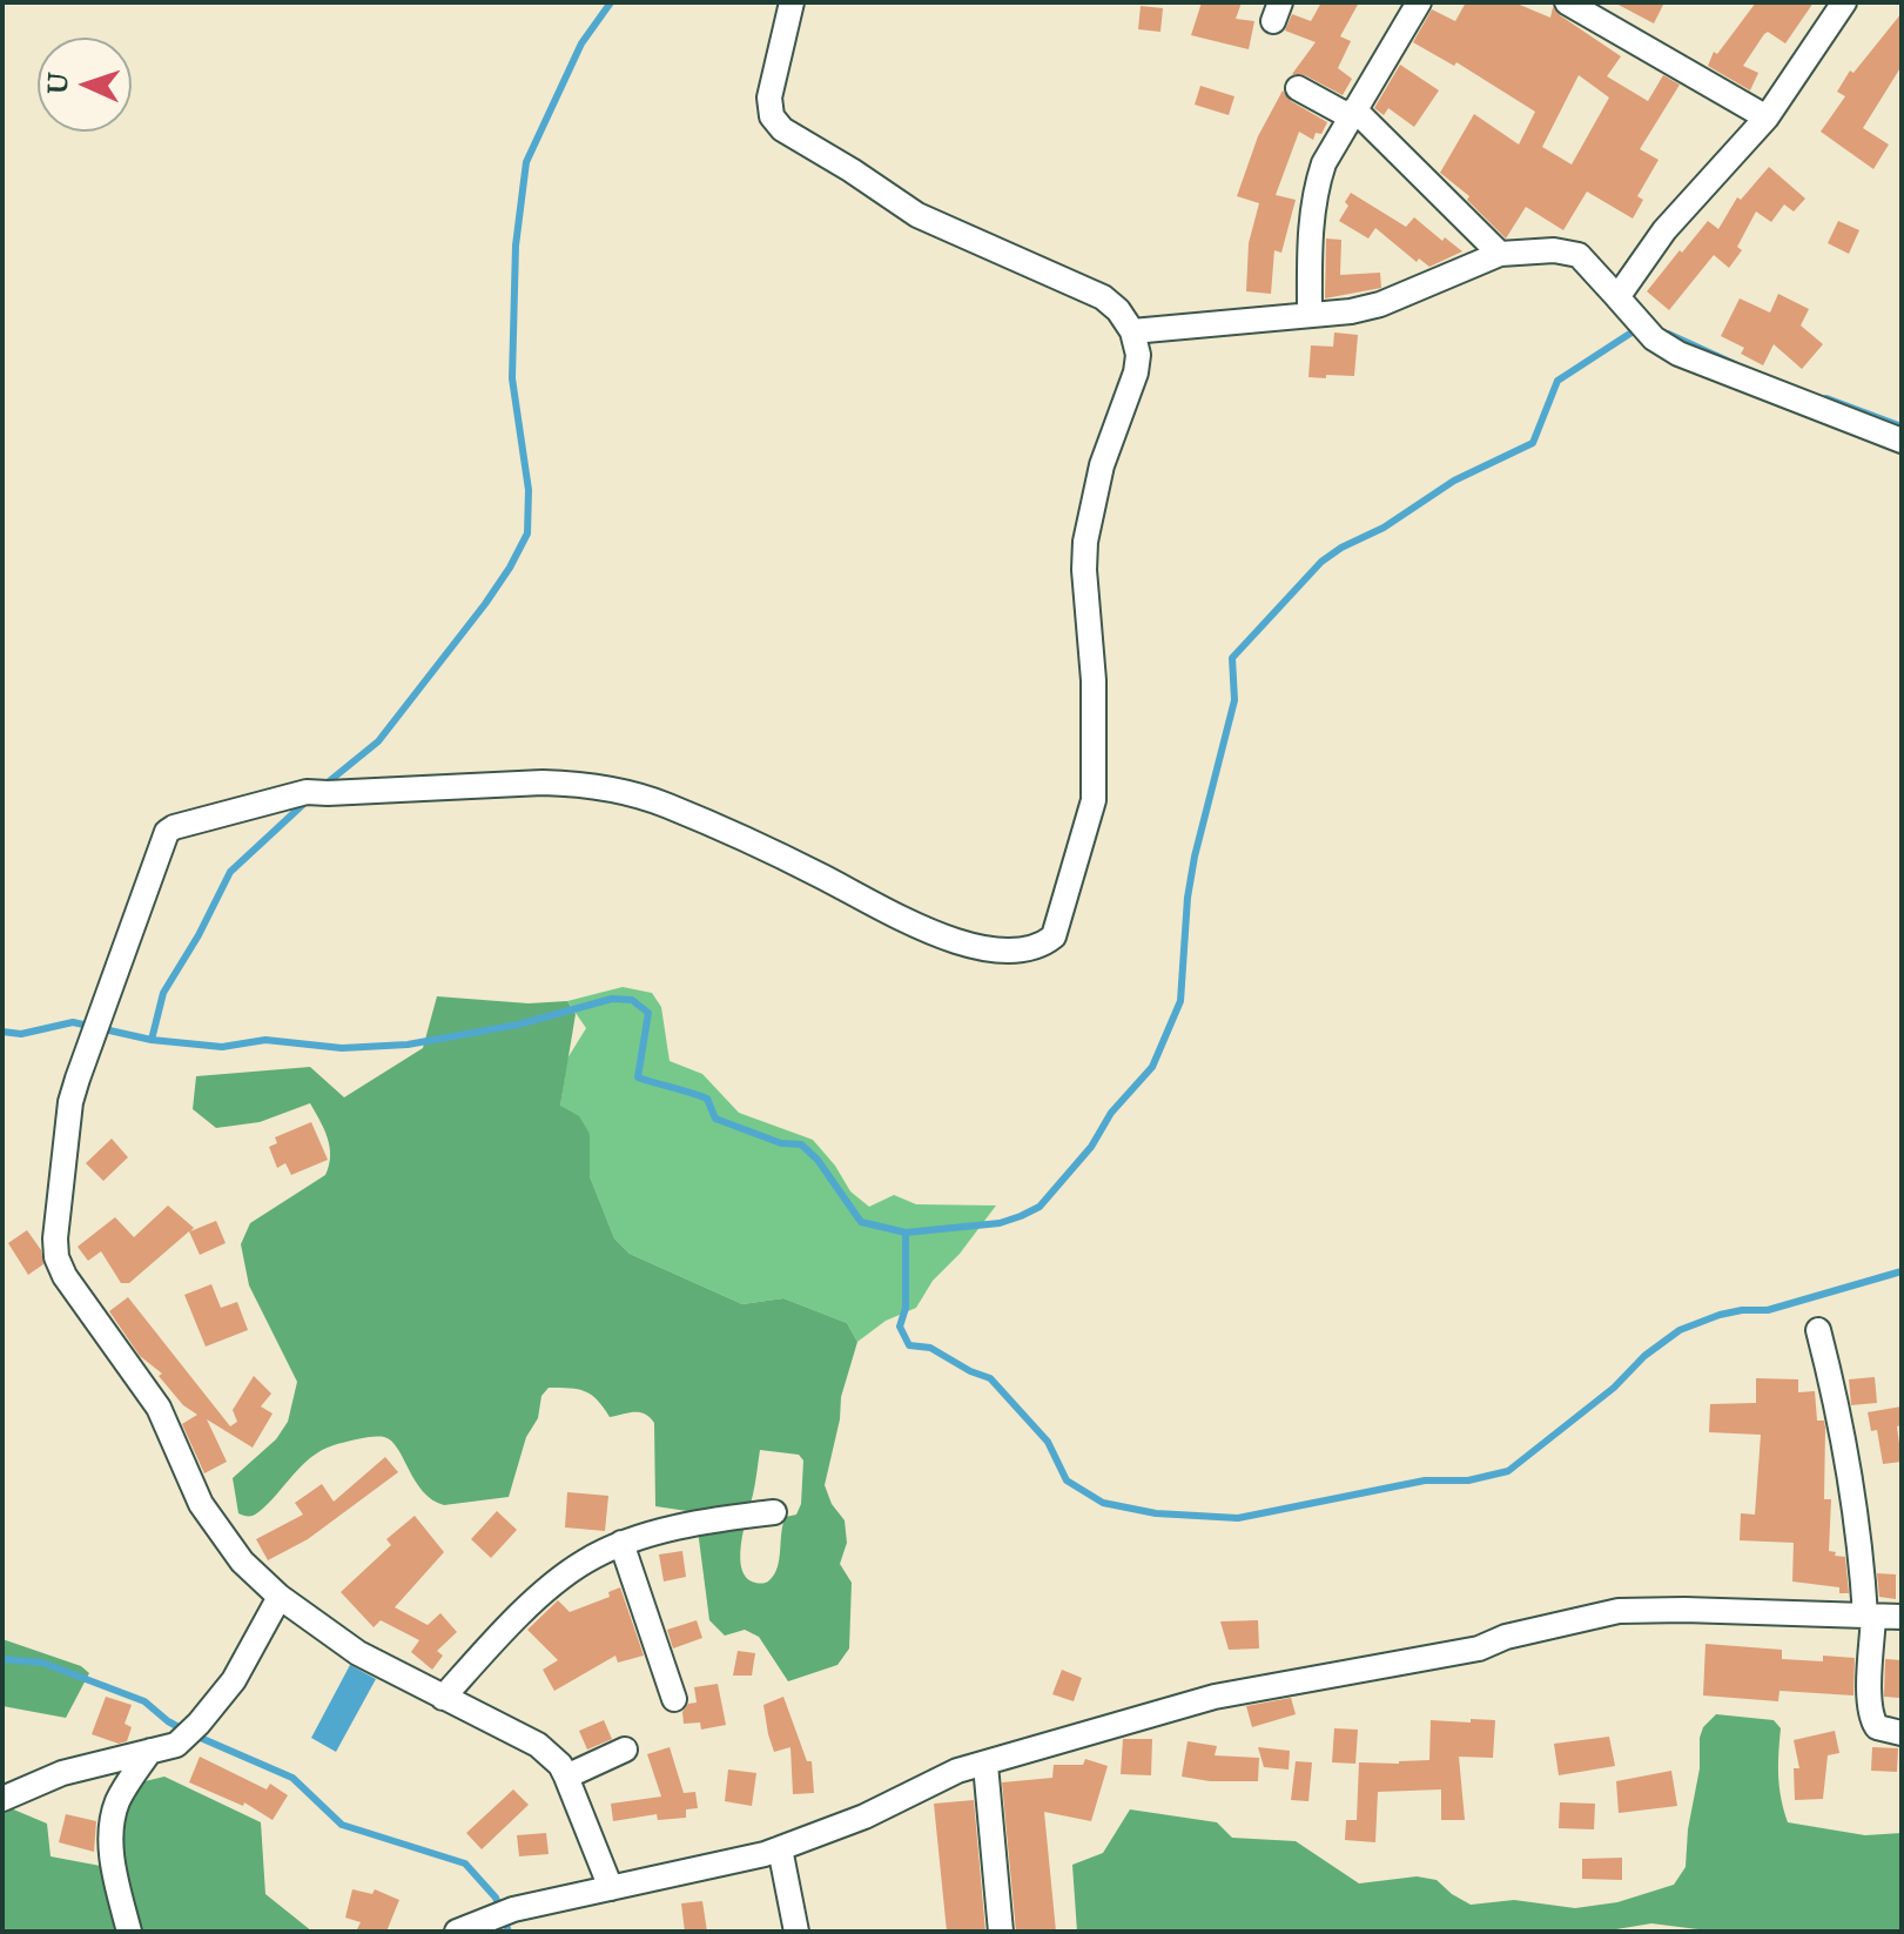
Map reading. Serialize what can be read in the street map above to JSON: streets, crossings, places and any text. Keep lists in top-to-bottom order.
{
  "north": "left"
}
